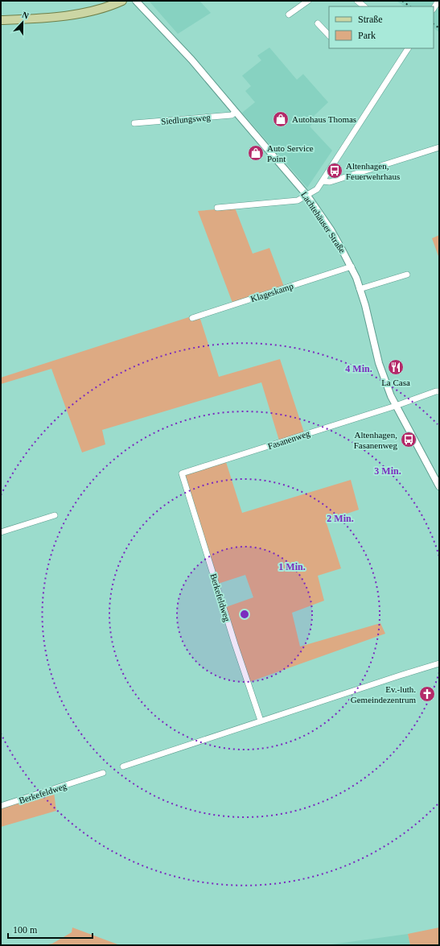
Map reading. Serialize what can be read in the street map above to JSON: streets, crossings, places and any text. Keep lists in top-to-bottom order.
{
  "streets": {
    "street": [
      "Siedlungsweg",
      "Lachtehäuser Straße",
      "Klageskamp",
      "Fasanenweg",
      "Berkefeldweg"
    ]
  },
  "crossings": [
    ["Siedlungsweg", "Lachtehäuser Straße"],
    ["Lachtehäuser Straße", "Klageskamp"],
    ["Lachtehäuser Straße", "Fasanenweg"],
    ["Fasanenweg", "Berkefeldweg"]
  ],
  "places": {
    "shop": ["Autohaus Thomas", "Auto Service Point"],
    "bus stop": ["Altenhagen, Feuerwehrhaus", "Altenhagen, Fasanenweg"],
    "restaurant": ["La Casa"],
    "church": ["Ev.-luth. Gemeindezentrum"]
  },
  "legend": ["Straße", "Park"],
  "scale_bar": "100 m",
  "north": "top",
  "rings": [
    "4 Min.",
    "3 Min.",
    "2 Min.",
    "1 Min."
  ]
}
